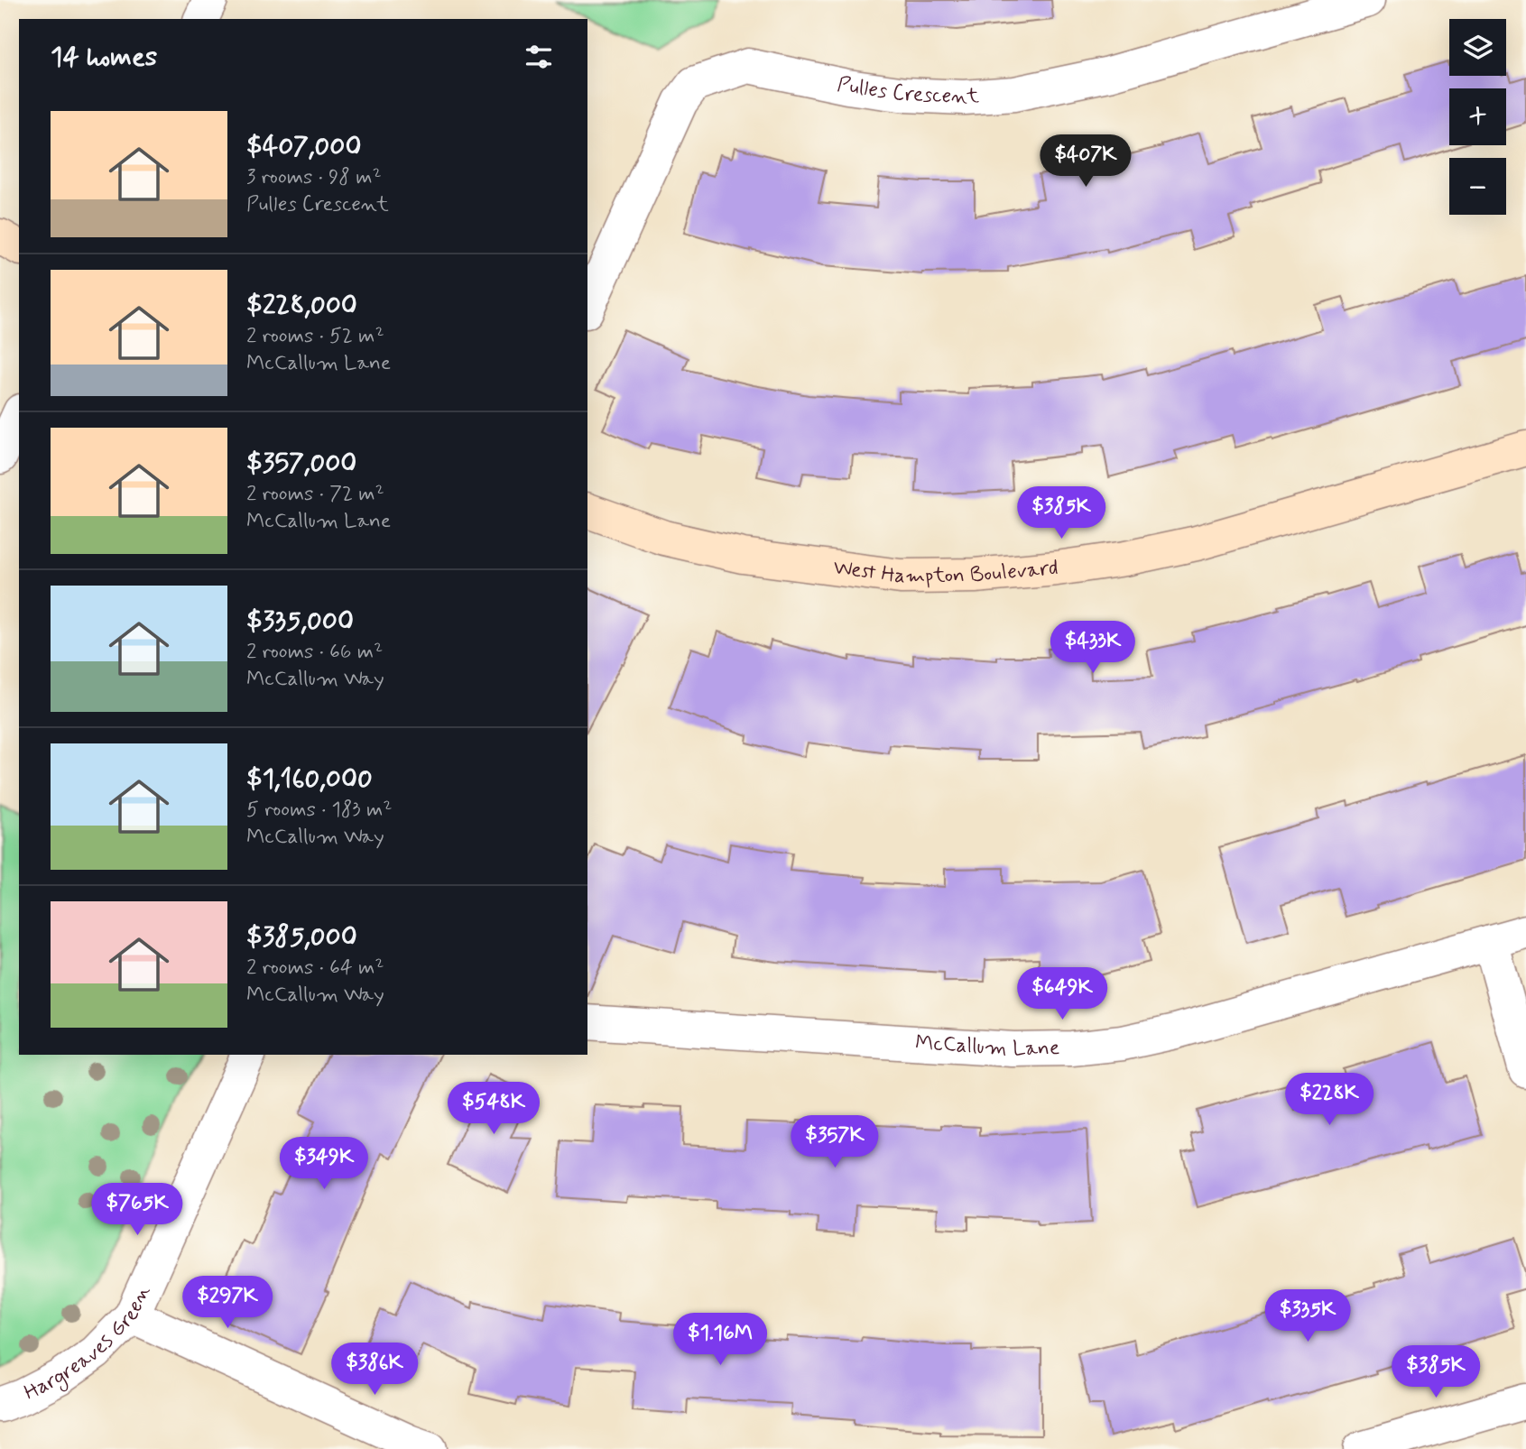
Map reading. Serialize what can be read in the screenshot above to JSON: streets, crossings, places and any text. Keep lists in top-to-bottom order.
{
  "streets": {
    "street": [
      "Pulles Crescent",
      "West Hampton Boulevard",
      "McCallum Lane",
      "Hargreaves Green"
    ]
  },
  "page": {
    "map_buttons": ["+", "−"],
    "heading": "14 homes",
    "list": [
      {
        "name": "$407,000",
        "note": "3 rooms · 98 m² · Pulles Crescent"
      },
      {
        "name": "$228,000",
        "note": "2 rooms · 52 m² · McCallum Lane"
      },
      {
        "name": "$357,000",
        "note": "2 rooms · 72 m² · McCallum Lane"
      },
      {
        "name": "$335,000",
        "note": "2 rooms · 66 m² · McCallum Way"
      },
      {
        "name": "$1,160,000",
        "note": "5 rooms · 183 m² · McCallum Way"
      },
      {
        "name": "$385,000",
        "note": "2 rooms · 64 m² · McCallum Way"
      }
    ],
    "price": [
      "$407K",
      "$385K",
      "$433K",
      "$649K",
      "$228K",
      "$548K",
      "$357K",
      "$349K",
      "$765K",
      "$297K",
      "$335K",
      "$1.16M",
      "$386K",
      "$385K"
    ]
  }
}
